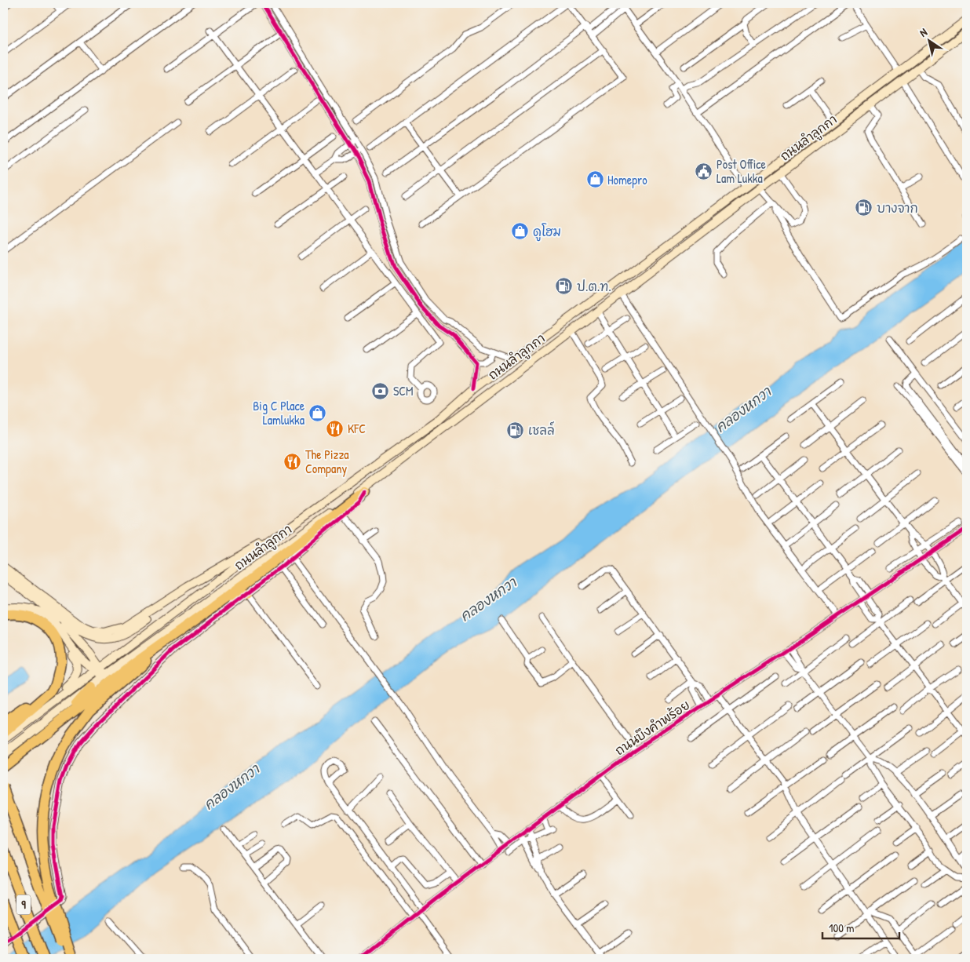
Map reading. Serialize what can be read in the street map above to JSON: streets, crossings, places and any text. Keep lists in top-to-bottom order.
{
  "streets": {
    "highway": ["9"],
    "main road": ["ถนนลำลูกกา"],
    "street": ["ถนนบึงคำพร้อย"]
  },
  "water": ["คลองหกวา"],
  "places": {
    "public building": ["Post Office Lam Lukka"],
    "shop": ["Homepro", "ดูโฮม", "Big C Place Lamlukka"],
    "fuel station": ["บางจาก", "ป.ต.ท.", "เชลล์"],
    "bank": ["SCM"],
    "restaurant": ["KFC", "The Pizza Company"]
  },
  "scale_bar": "100 m",
  "north": "top left"
}
